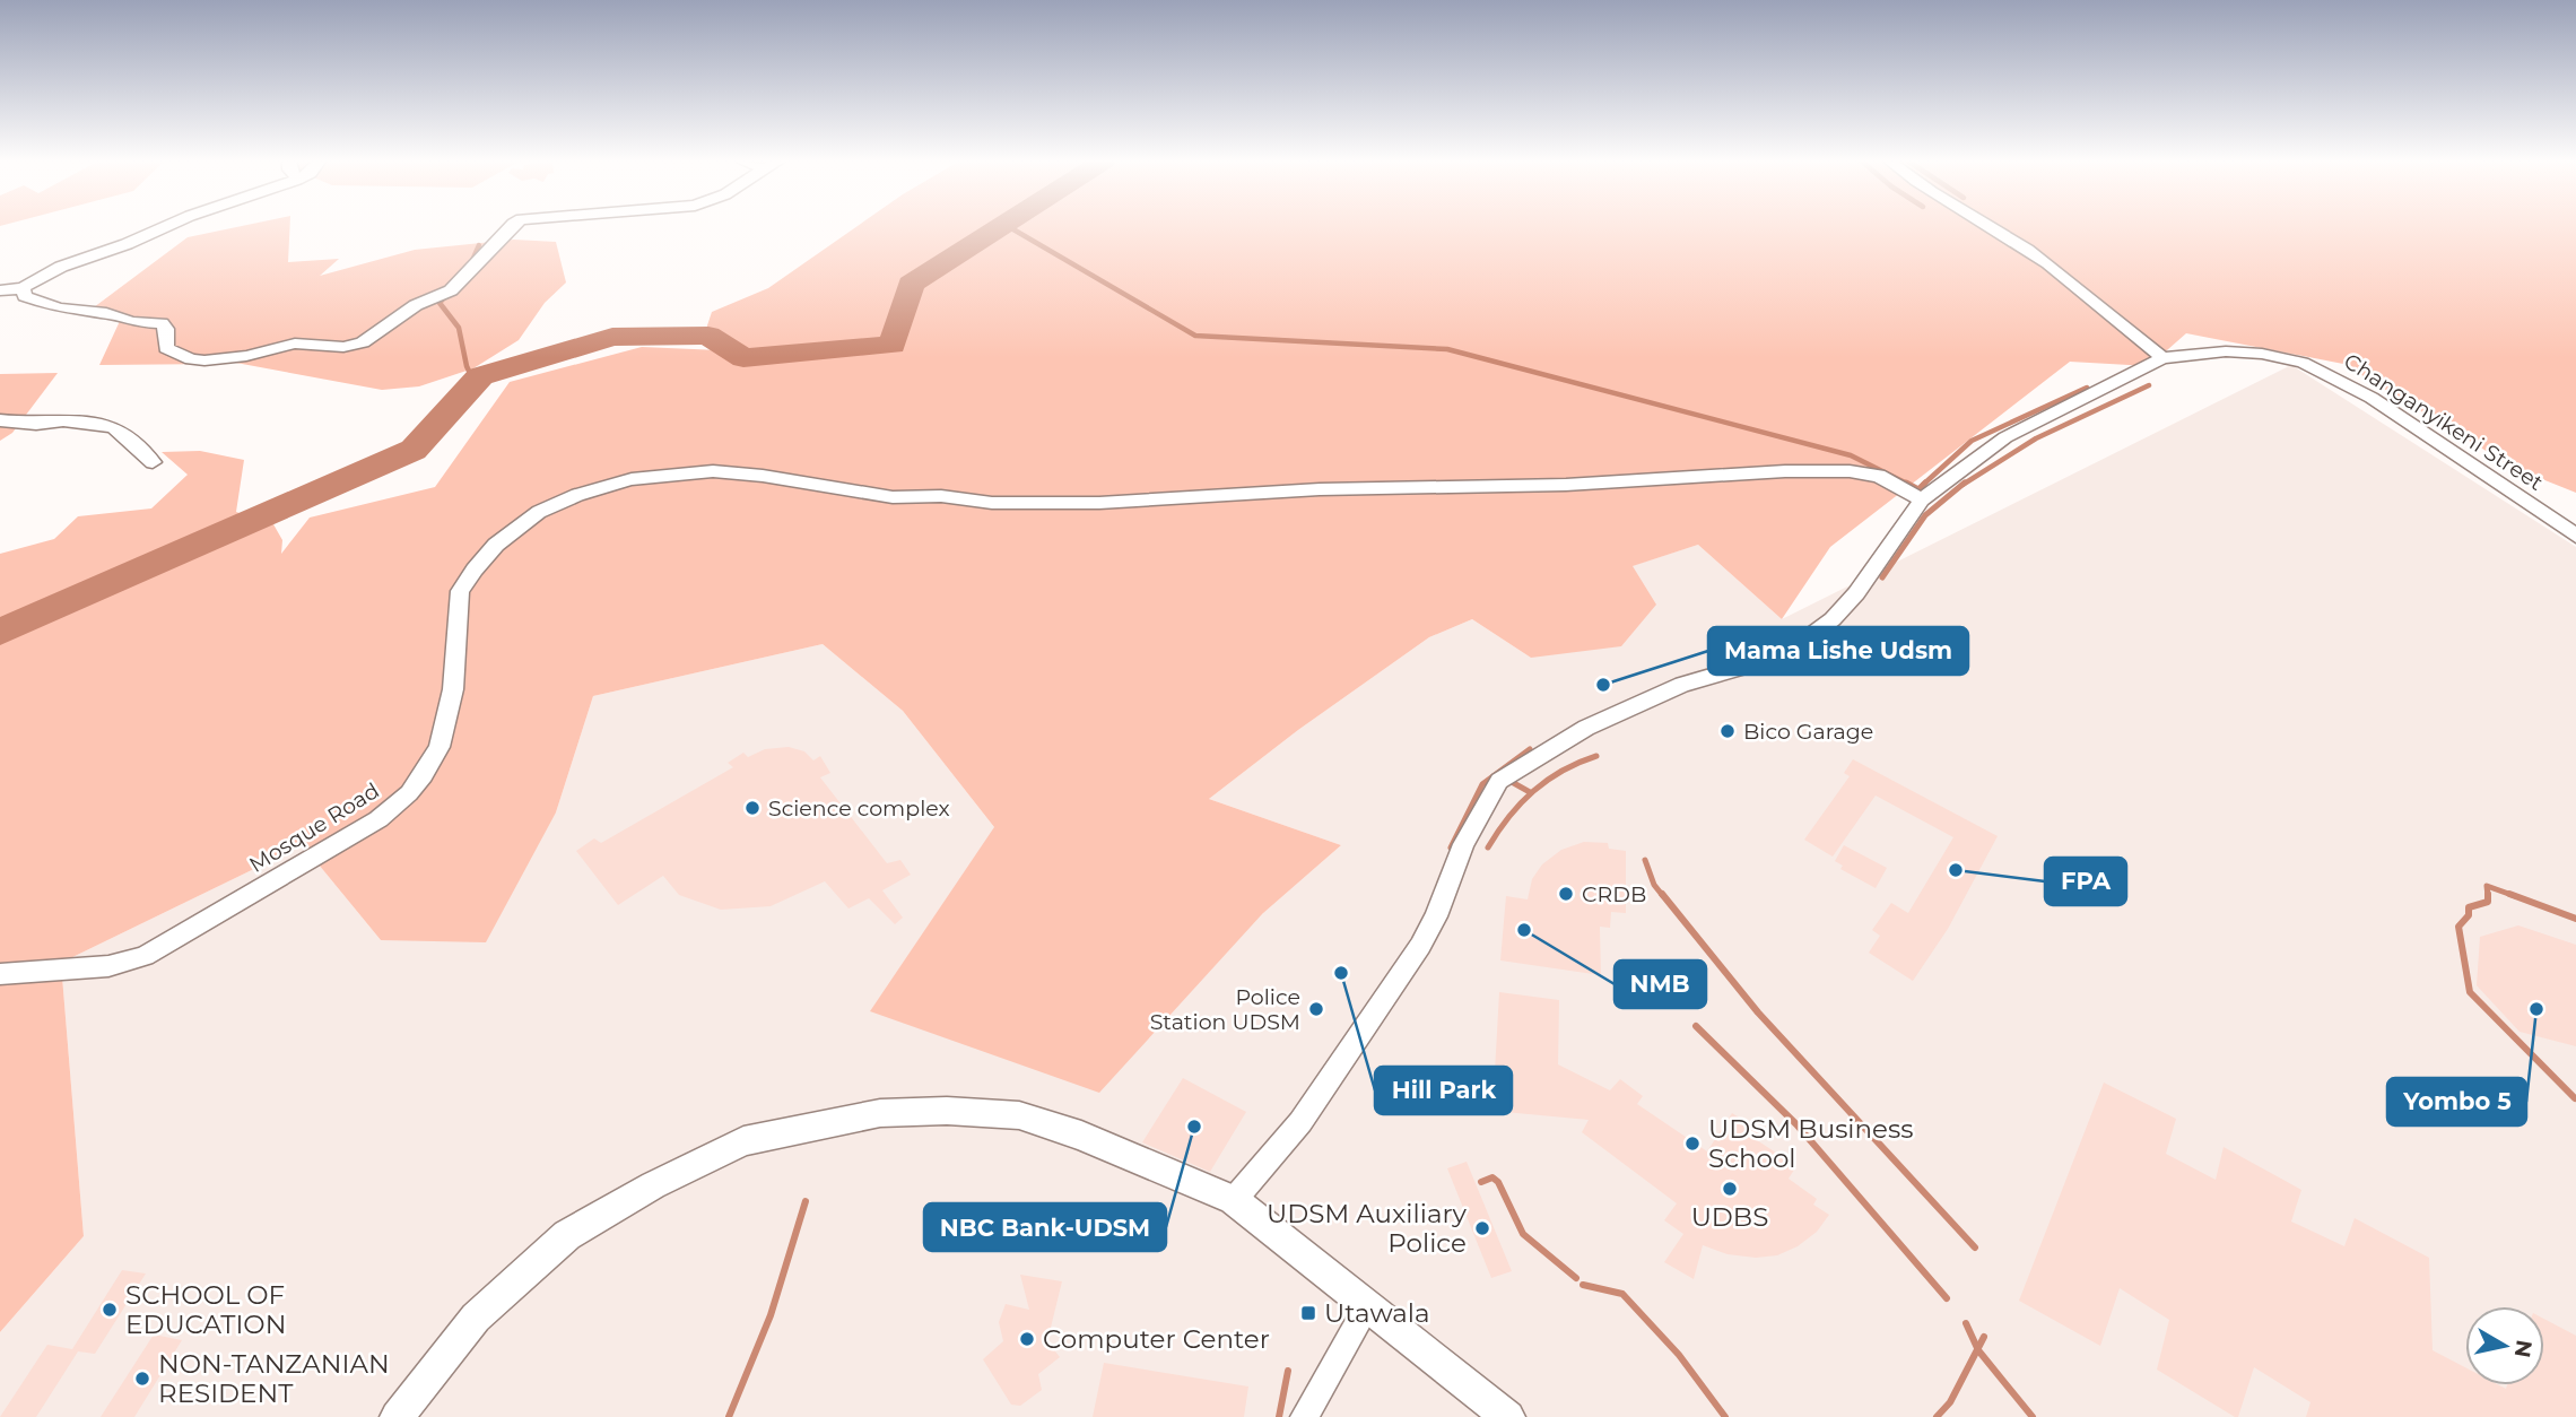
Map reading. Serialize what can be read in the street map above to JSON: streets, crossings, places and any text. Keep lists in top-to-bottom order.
{
  "streets": {
    "street": ["Changanyikeni Street", "Mosque Road"]
  },
  "crossings": [
    ["Changanyikeni Street", "Mosque Road"]
  ],
  "places": {
    "other": [
      "Mama Lishe Udsm",
      "Bico Garage",
      "Science complex",
      "FPA",
      "CRDB",
      "NMB",
      "Hill Park",
      "Police Station UDSM",
      "Yombo 5",
      "NBC Bank-UDSM",
      "UDSM Business School",
      "UDBS",
      "UDSM Auxiliary Police",
      "SCHOOL OF EDUCATION",
      "Computer Center",
      "NON-TANZANIAN RESIDENT"
    ],
    "transit": ["Utawala"]
  },
  "north": "right"
}
